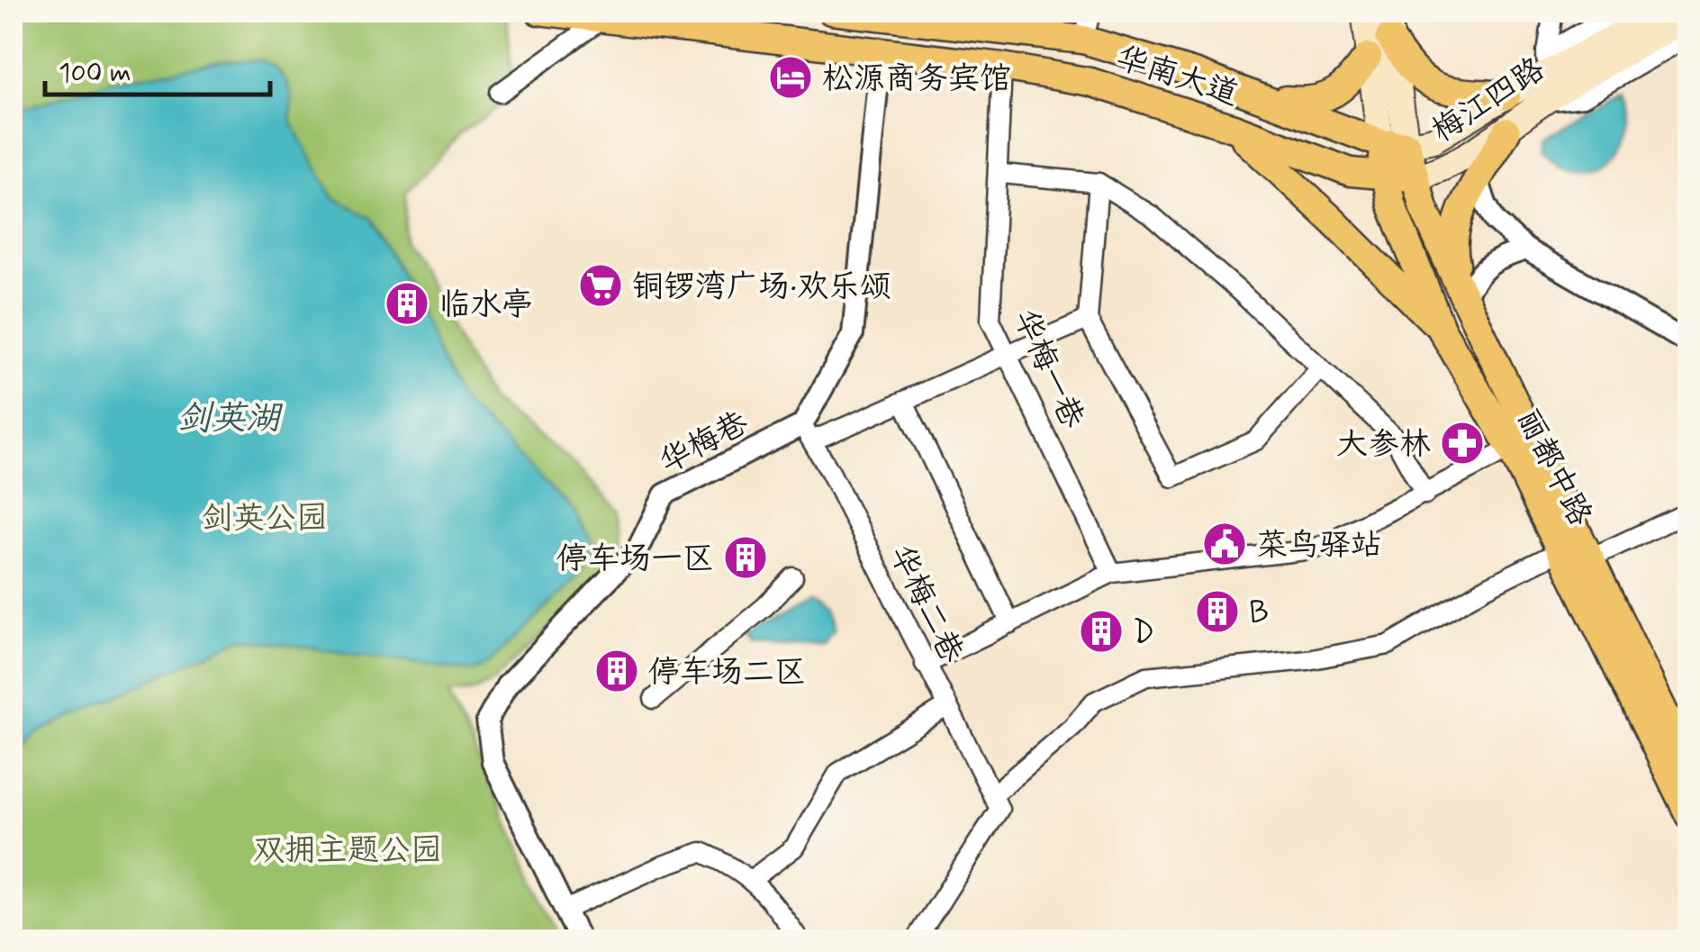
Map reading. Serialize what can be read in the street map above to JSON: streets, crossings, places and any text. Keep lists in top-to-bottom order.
{
  "streets": {
    "main road": ["华南大道", "梅江四路", "丽都中路"],
    "street": ["华梅一巷", "华梅巷", "华梅二巷"]
  },
  "crossings": [
    ["华南大道", "梅江四路"],
    ["华南大道", "华梅一巷"],
    ["华南大道", "丽都中路"],
    ["梅江四路", "丽都中路"],
    ["华梅巷", "华梅二巷"]
  ],
  "water": ["剑英湖"],
  "parks": ["剑英公园", "双拥主题公园"],
  "places": {
    "hotel": ["松源商务宾馆"],
    "supermarket": ["铜锣湾广场·欢乐颂"],
    "building": [
      "临水亭",
      "停车场一区",
      "B",
      "D",
      "停车场二区"
    ],
    "pharmacy": ["大参林"],
    "public building": ["菜鸟驿站"]
  },
  "scale_bar": "100 m"
}
